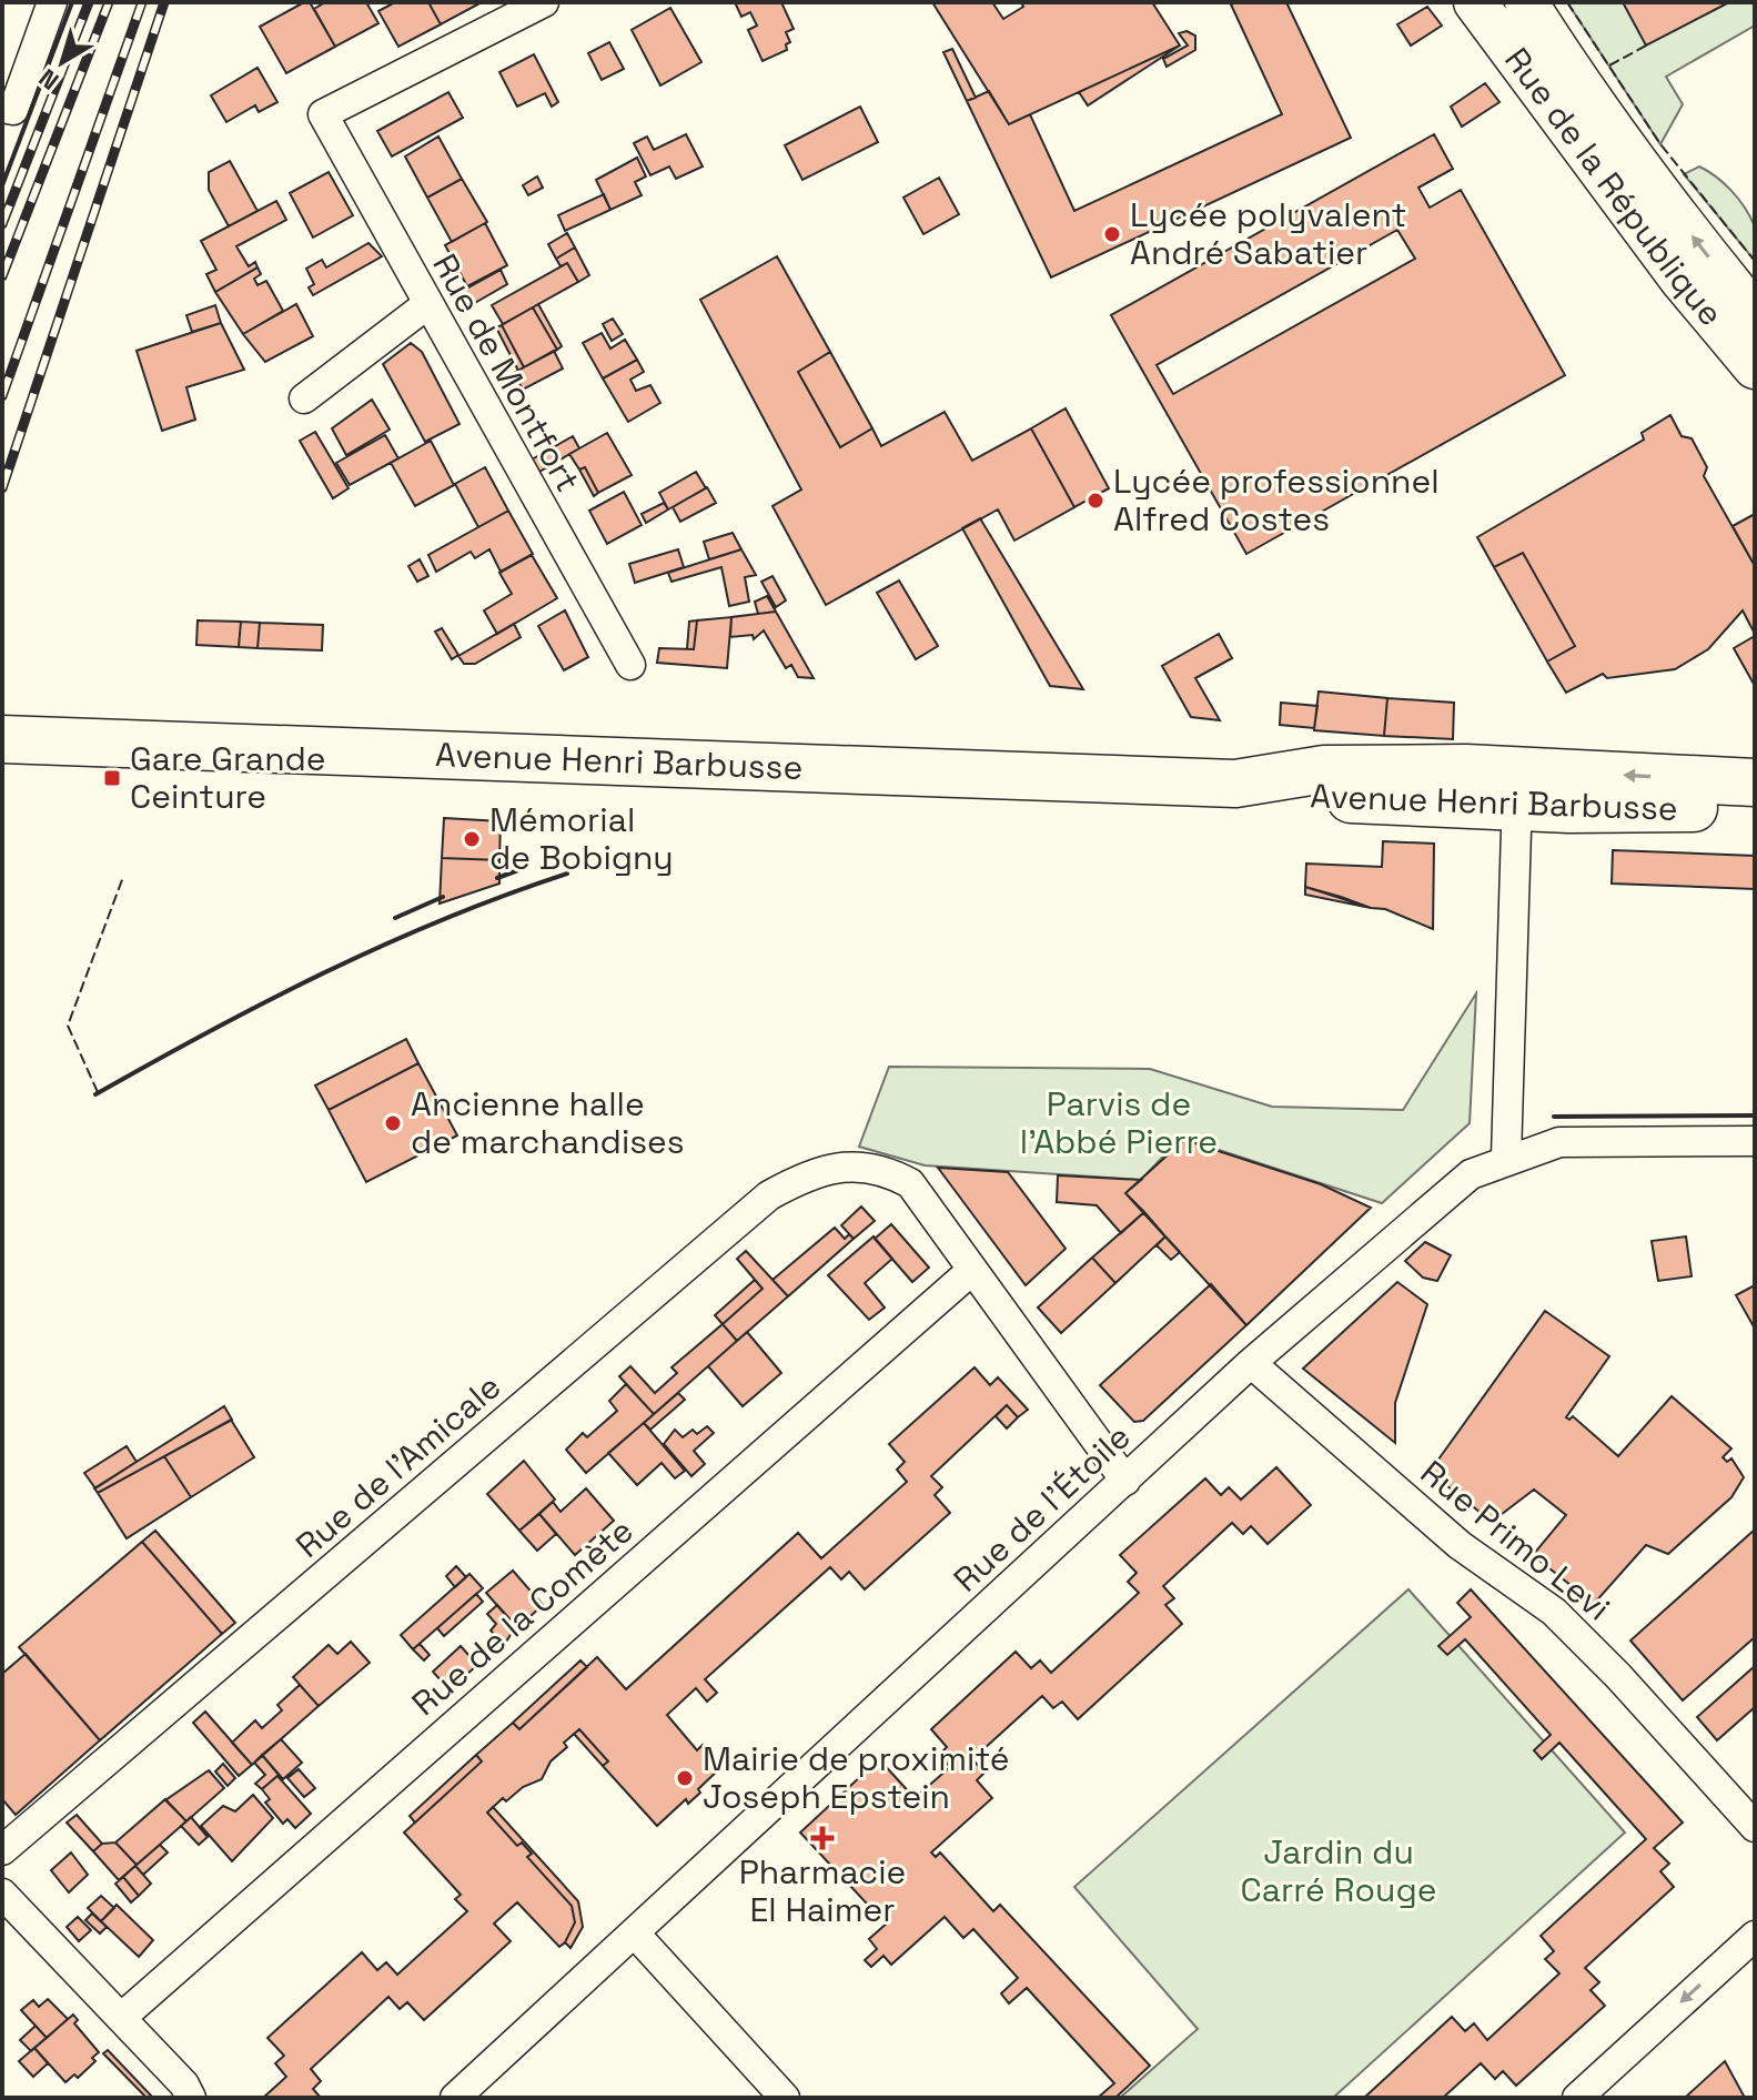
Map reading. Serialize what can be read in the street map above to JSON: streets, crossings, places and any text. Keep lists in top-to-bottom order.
{
  "streets": {
    "main road": ["Rue de la République", "Avenue Henri Barbusse"],
    "street": [
      "Rue de Montfort",
      "Rue de l'Amicale",
      "Rue de l'Étoile",
      "Rue Primo Levi",
      "Rue de la Comète"
    ]
  },
  "crossings": [
    ["Rue de l'Amicale", "Rue de la Comète"],
    ["Rue de l'Étoile", "Rue Primo Levi"]
  ],
  "parks": ["Parvis de l'Abbé Pierre", "Jardin du Carré Rouge"],
  "places": {
    "other": [
      "Lycée polyvalent André Sabatier",
      "Lycée professionnel Alfred Costes",
      "Mémorial de Bobigny",
      "Ancienne halle de marchandises",
      "Mairie de proximité Joseph Epstein"
    ],
    "transit": ["Gare Grande Ceinture"],
    "health": ["Pharmacie El Haimer"]
  },
  "north": "bottom left"
}
